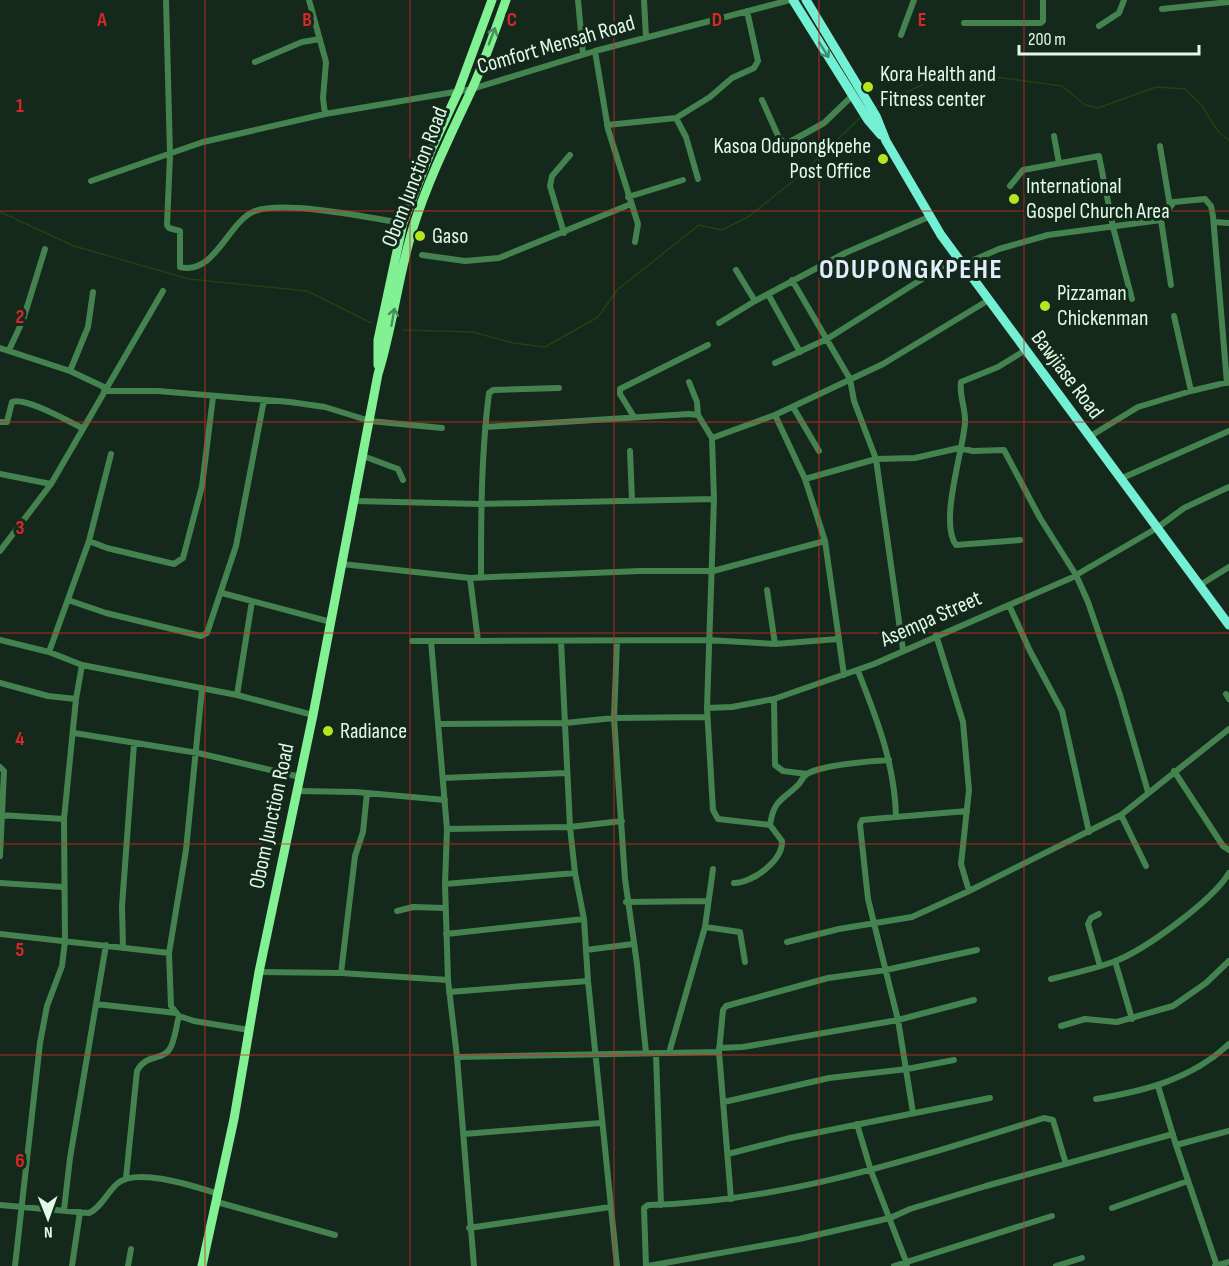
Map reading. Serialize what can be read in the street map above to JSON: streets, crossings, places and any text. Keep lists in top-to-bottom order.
{
  "streets": {
    "main road": ["Obom Junction Road", "Bawjiase Road"],
    "street": ["Comfort Mensah Road", "Asempa Street"]
  },
  "crossings": [
    ["Comfort Mensah Road", "Obom Junction Road"],
    ["Comfort Mensah Road", "Bawjiase Road"],
    ["Bawjiase Road", "Asempa Street"]
  ],
  "districts": ["ODUPONGKPEHE"],
  "places": [
    "Kora Health and Fitness center",
    "Kasoa Odupongkpehe Post Office",
    "International Gospel Church Area",
    "Gaso",
    "Pizzaman Chickenman",
    "Radiance"
  ],
  "scale_bar": "200 m",
  "north": "bottom",
  "grid": {
    "columns": [
      "A",
      "B",
      "C",
      "D",
      "E"
    ],
    "rows": [
      "1",
      "2",
      "3",
      "4",
      "5",
      "6"
    ]
  }
}
